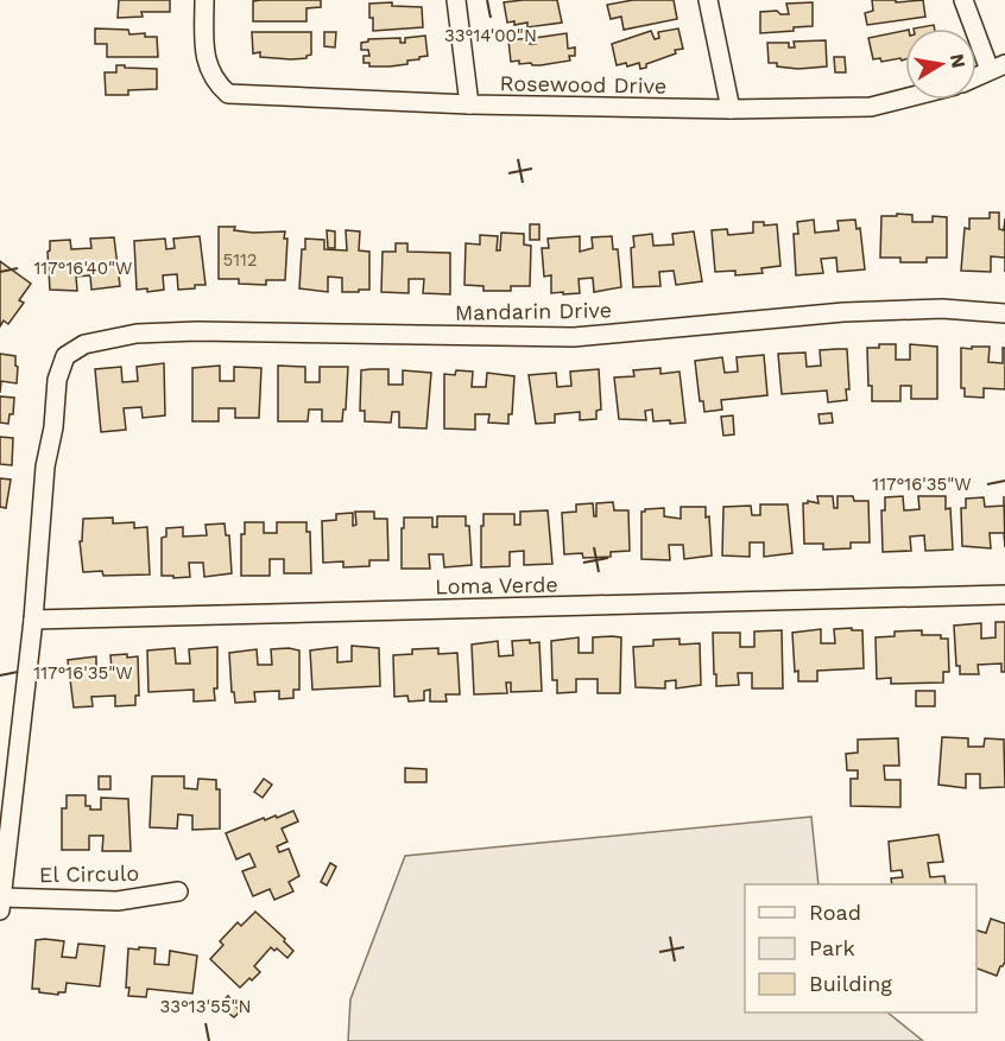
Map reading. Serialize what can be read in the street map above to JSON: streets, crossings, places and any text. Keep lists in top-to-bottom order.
{
  "streets": {
    "street": [
      "Rosewood Drive",
      "Mandarin Drive",
      "Loma Verde",
      "El Circulo"
    ]
  },
  "crossings": [
    ["Mandarin Drive", "Loma Verde"]
  ],
  "house_numbers": ["5112"],
  "legend": ["Road", "Park", "Building"],
  "north": "right",
  "coordinates": [
    "33°14'00\"N",
    "117°16'40\"W",
    "117°16'35\"W",
    "33°13'55\"N"
  ]
}
